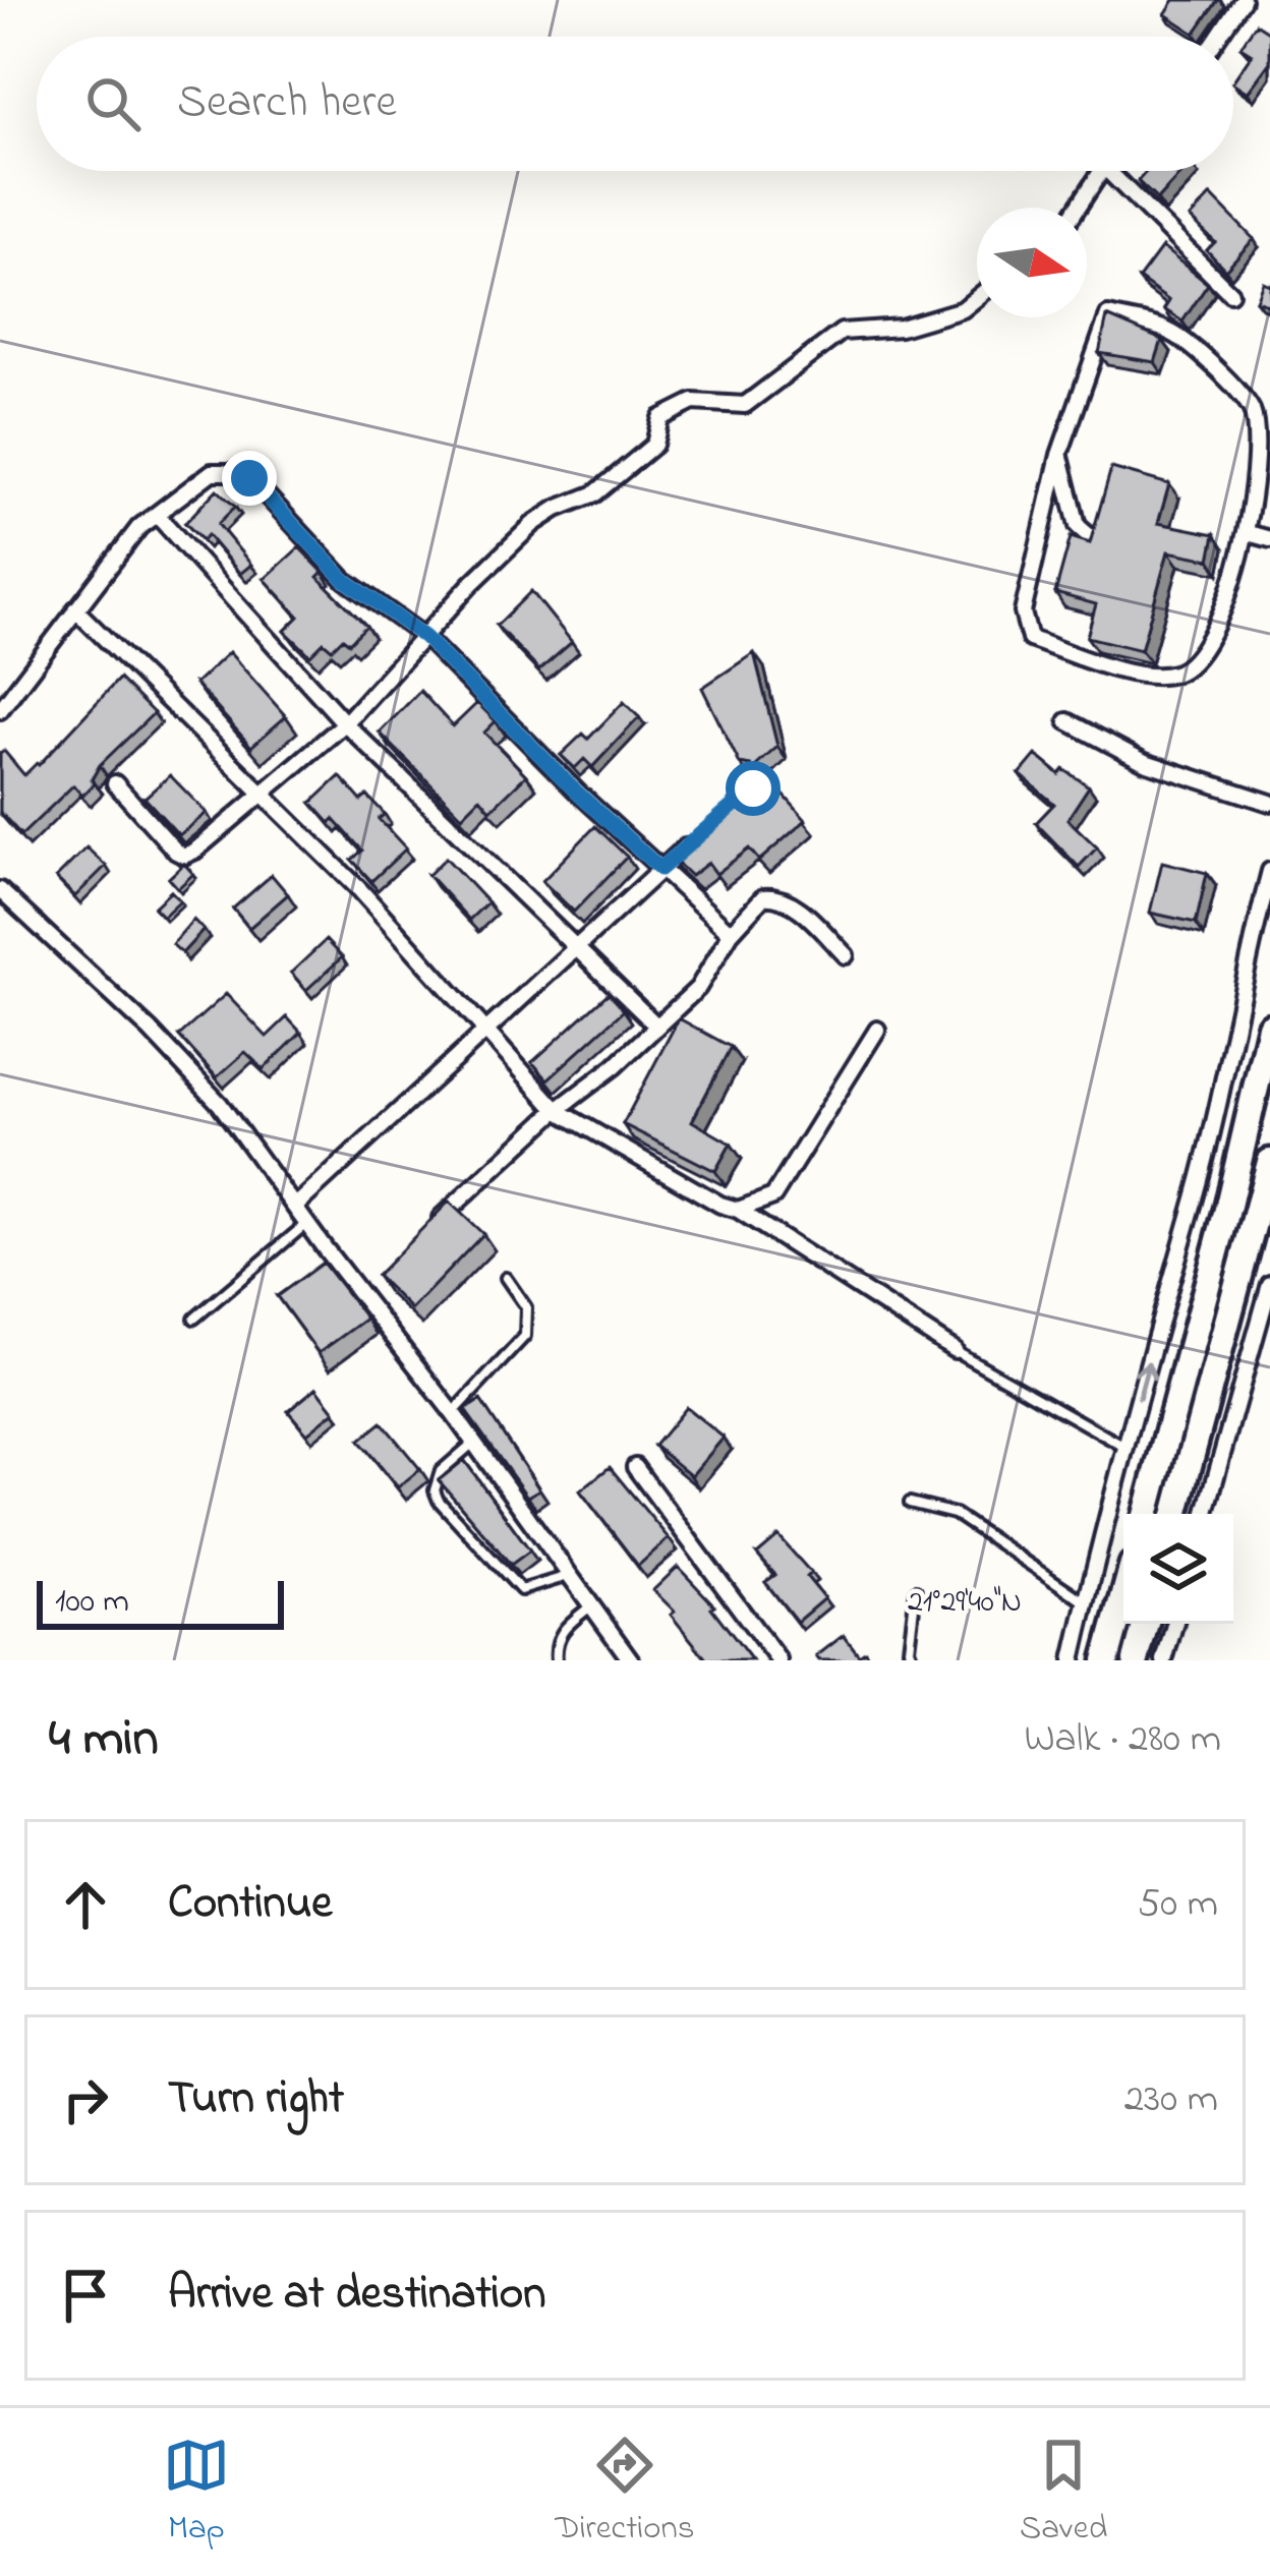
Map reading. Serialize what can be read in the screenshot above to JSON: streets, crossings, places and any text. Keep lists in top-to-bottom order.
{
  "scale_bar": "100 m",
  "north": "right",
  "page": {
    "search": "Search here",
    "scale": "100 m",
    "heading": ["4 min", "Walk · 280 m"],
    "list": [
      ["Continue", "50 m"],
      ["Turn right", "230 m"],
      "Arrive at destination"
    ],
    "nav": ["Map", "Directions", "Saved"]
  },
  "coordinates": ["21°29'40\"N"]
}
